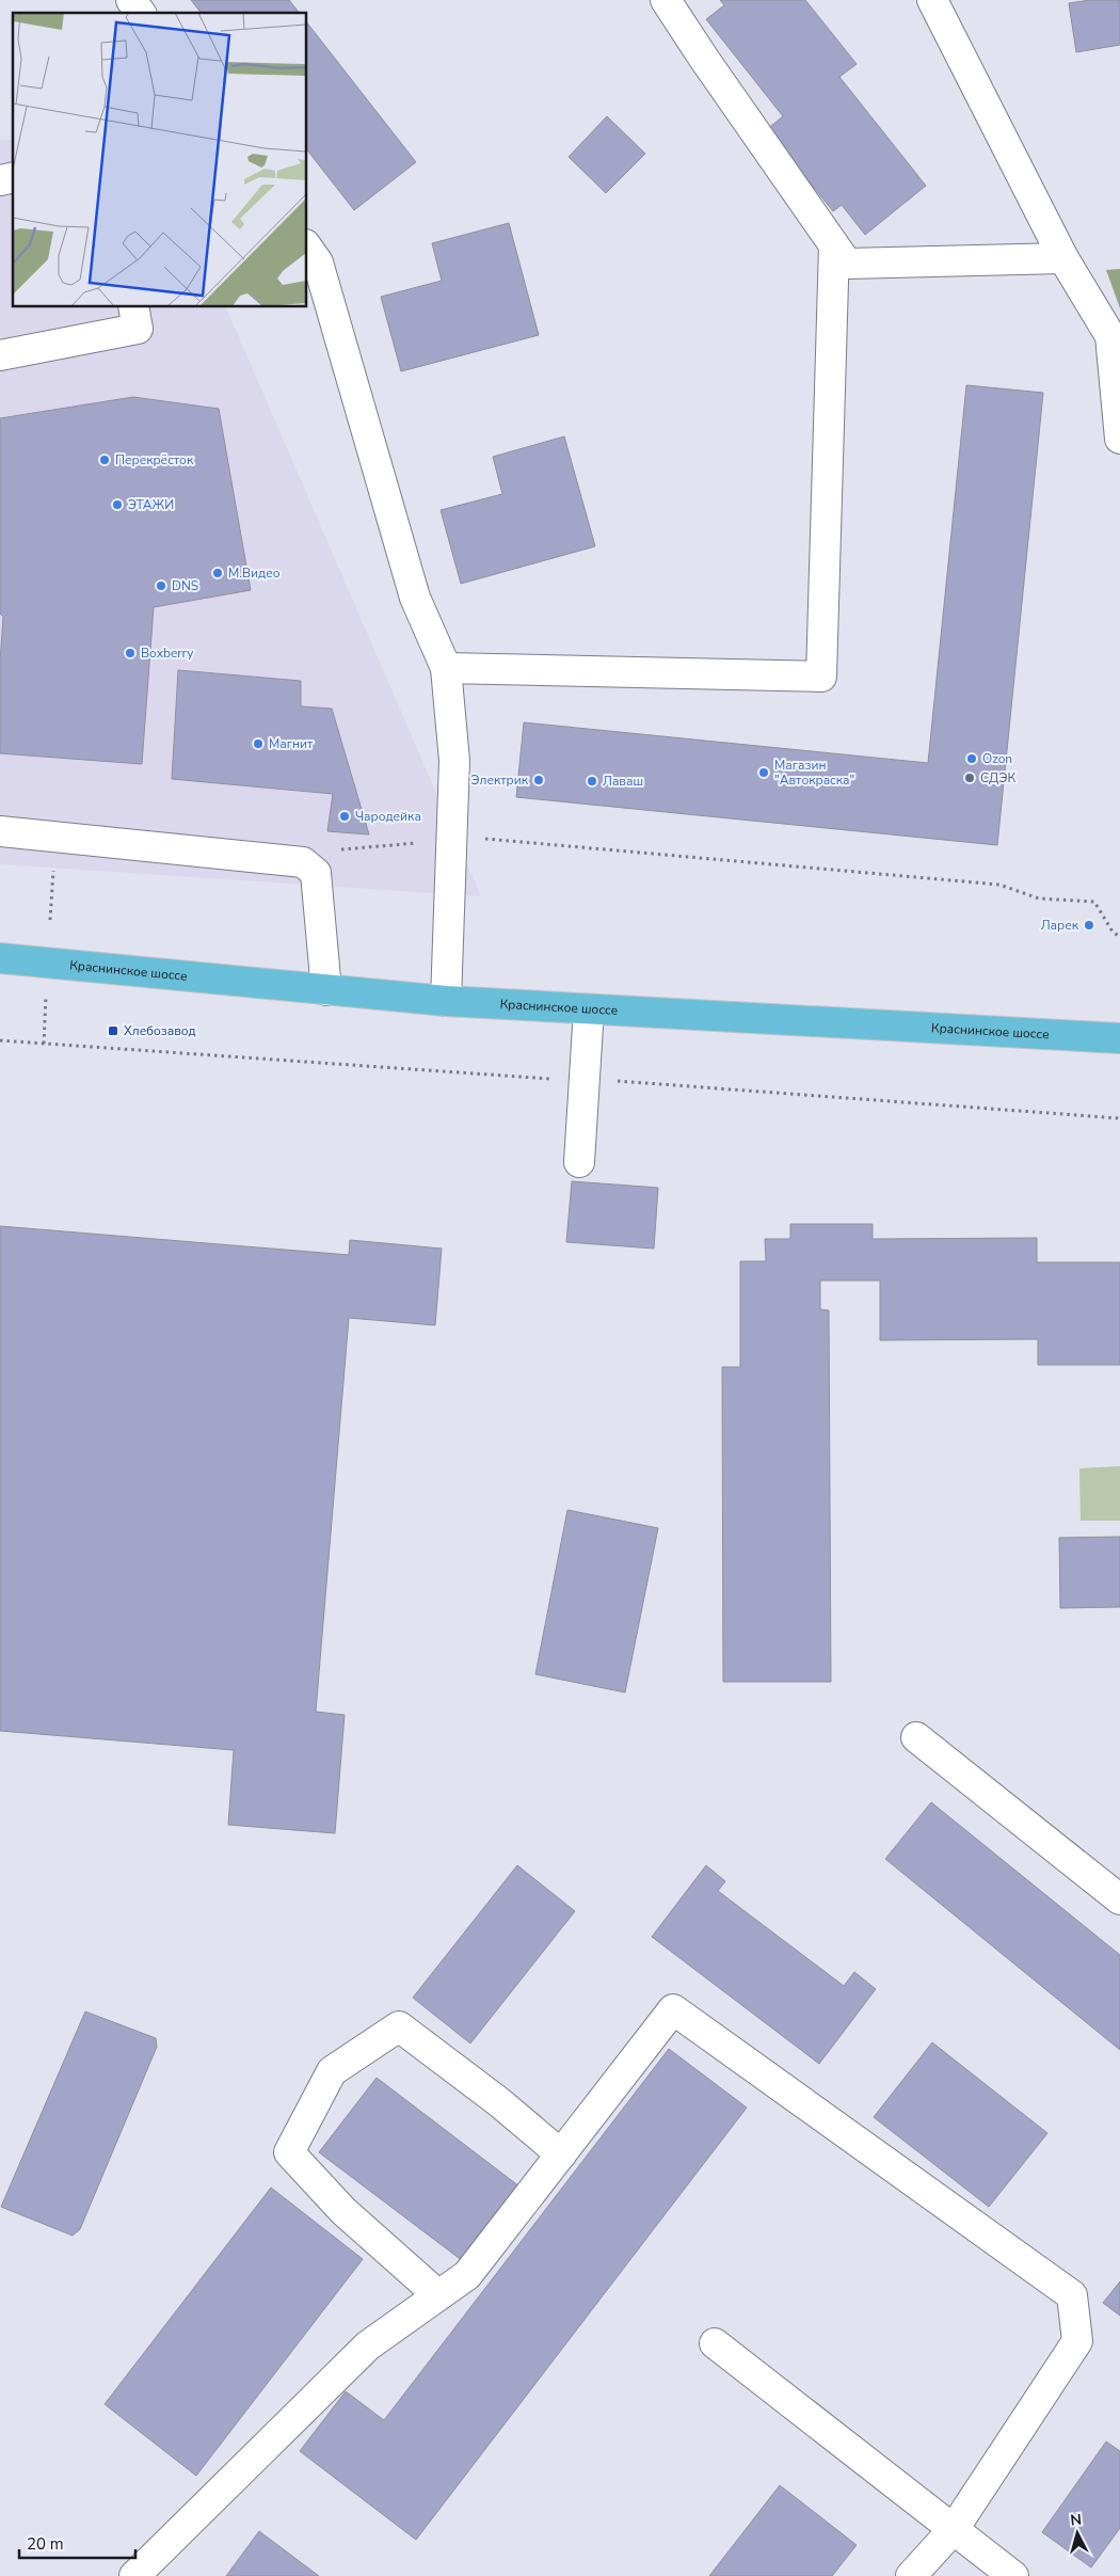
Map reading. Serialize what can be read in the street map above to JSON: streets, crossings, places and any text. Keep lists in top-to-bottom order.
{
  "streets": {
    "main road": ["Краснинское шоссе"]
  },
  "places": {
    "other": [
      "Перекрёсток",
      "ЭТАЖИ",
      "М.Видео",
      "DNS",
      "Boxberry",
      "Магнит",
      "Ozon",
      "Магазин \"Автокраска\"",
      "СДЭК",
      "Электрик",
      "Лаваш",
      "Чародейка",
      "Ларек"
    ],
    "transit": ["Хлебозавод"]
  },
  "scale_bar": "20 m",
  "north": "top"
}
